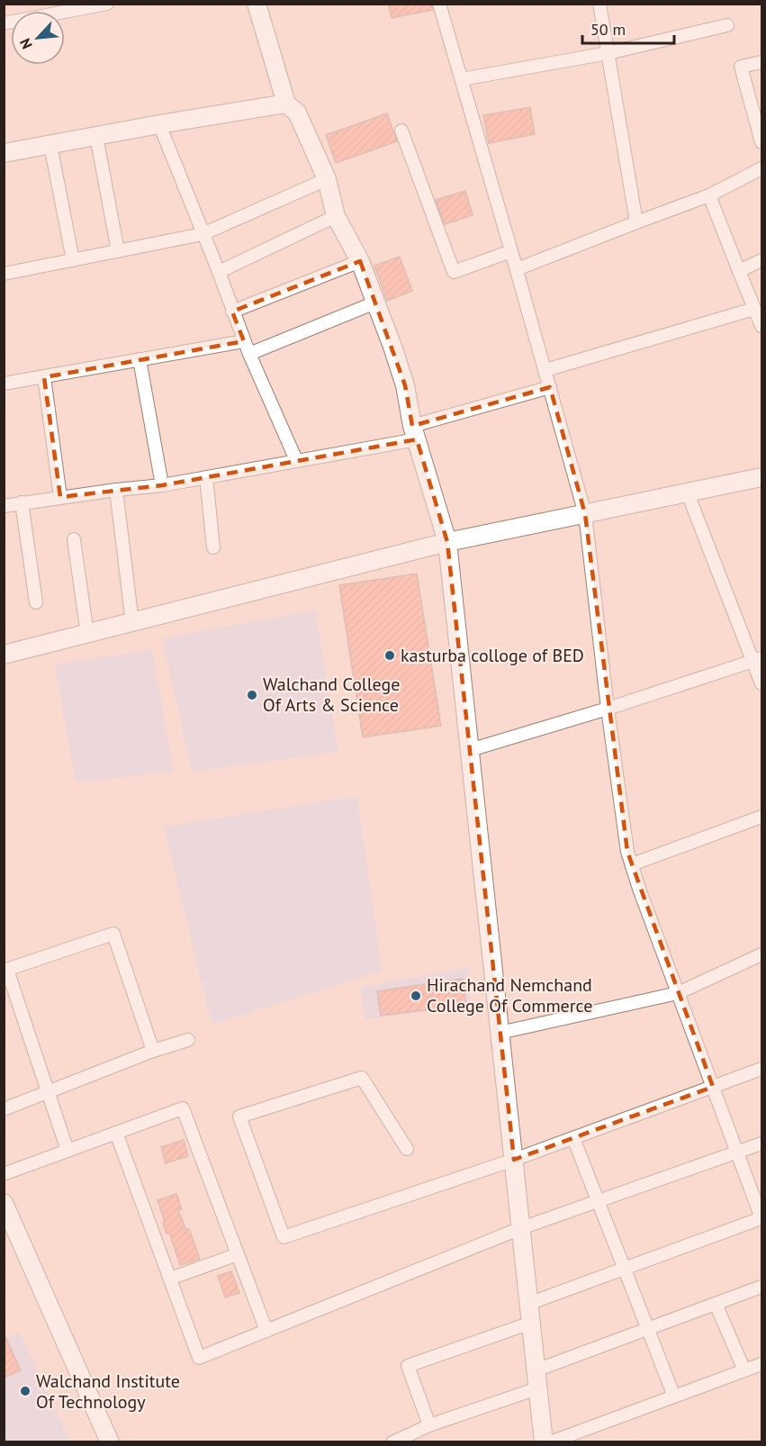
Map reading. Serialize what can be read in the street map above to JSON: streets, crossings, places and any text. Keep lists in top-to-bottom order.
{
  "places": [
    "kasturba colloge of BED",
    "Walchand College Of Arts & Science",
    "Hirachand Nemchand College Of Commerce",
    "Walchand Institute Of Technology"
  ],
  "scale_bar": "50 m",
  "north": "bottom left"
}
